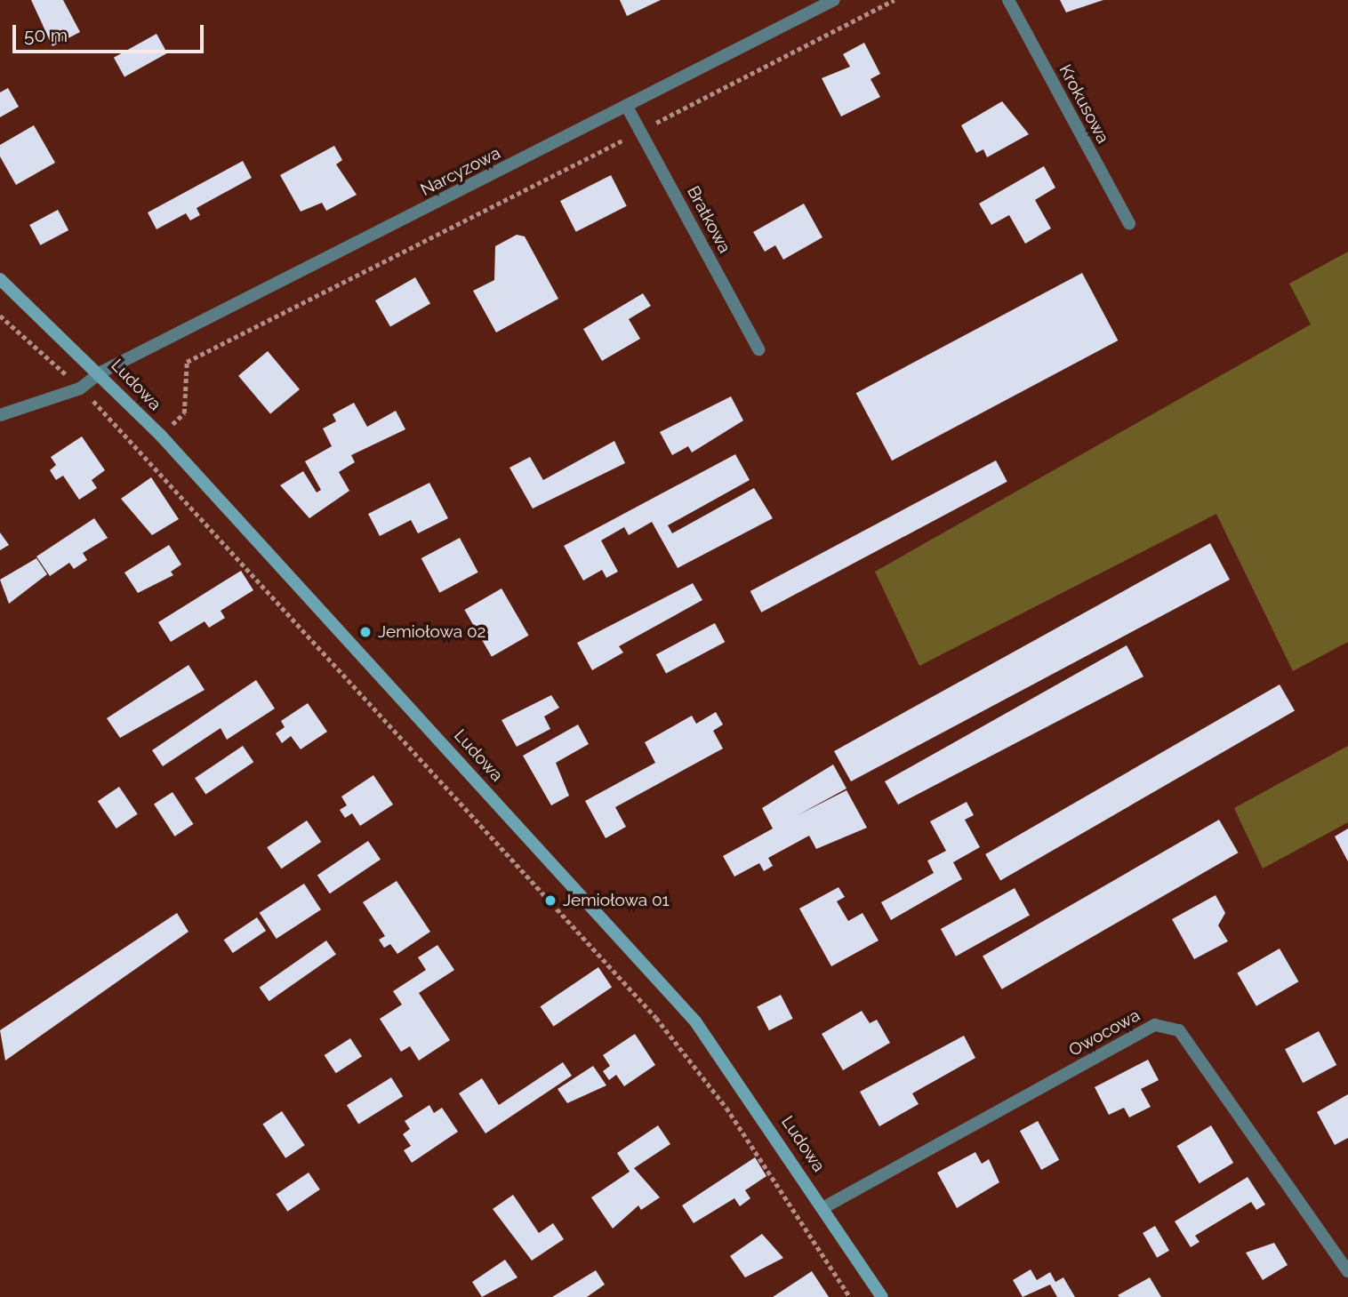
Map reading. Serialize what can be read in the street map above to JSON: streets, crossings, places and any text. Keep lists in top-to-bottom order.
{
  "streets": {
    "main road": ["Ludowa"],
    "street": [
      "Krokusowa",
      "Narcyzowa",
      "Bratkowa",
      "Owocowa"
    ]
  },
  "crossings": [
    ["Narcyzowa", "Bratkowa"],
    ["Narcyzowa", "Ludowa"],
    ["Ludowa", "Owocowa"]
  ],
  "places": ["Jemiołowa 02", "Jemiołowa 01"],
  "scale_bar": "50 m"
}
